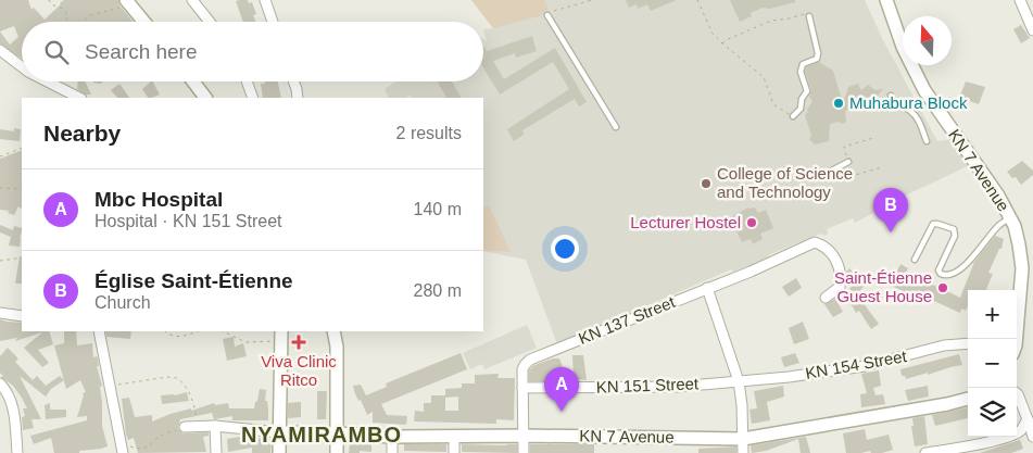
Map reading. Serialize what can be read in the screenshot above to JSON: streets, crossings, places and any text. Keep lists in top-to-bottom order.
{
  "streets": {
    "street": [
      "KN 7 Avenue",
      "KN 137 Street",
      "KN 154 Street",
      "KN 151 Street"
    ]
  },
  "crossings": [
    ["KN 7 Avenue", "KN 137 Street"],
    ["KN 137 Street", "KN 151 Street"],
    ["KN 154 Street", "KN 151 Street"]
  ],
  "districts": ["NYAMIRAMBO"],
  "places": {
    "other": [
      "Muhabura Block",
      "College of Science and Technology",
      "Lecturer Hostel",
      "Saint-Étienne Guest House"
    ],
    "health": ["Viva Clinic Ritco"]
  },
  "north": "top",
  "page": {
    "search": "Search here",
    "heading": ["Nearby", "2 results"],
    "list": [
      {
        "mark": "A",
        "name": "Mbc Hospital",
        "note": "Hospital · KN 151 Street",
        "value": "140 m"
      },
      {
        "mark": "B",
        "name": "Église Saint-Étienne",
        "note": "Church",
        "value": "280 m"
      }
    ],
    "pins": ["B", "A"],
    "map_buttons": ["+", "−"]
  }
}
